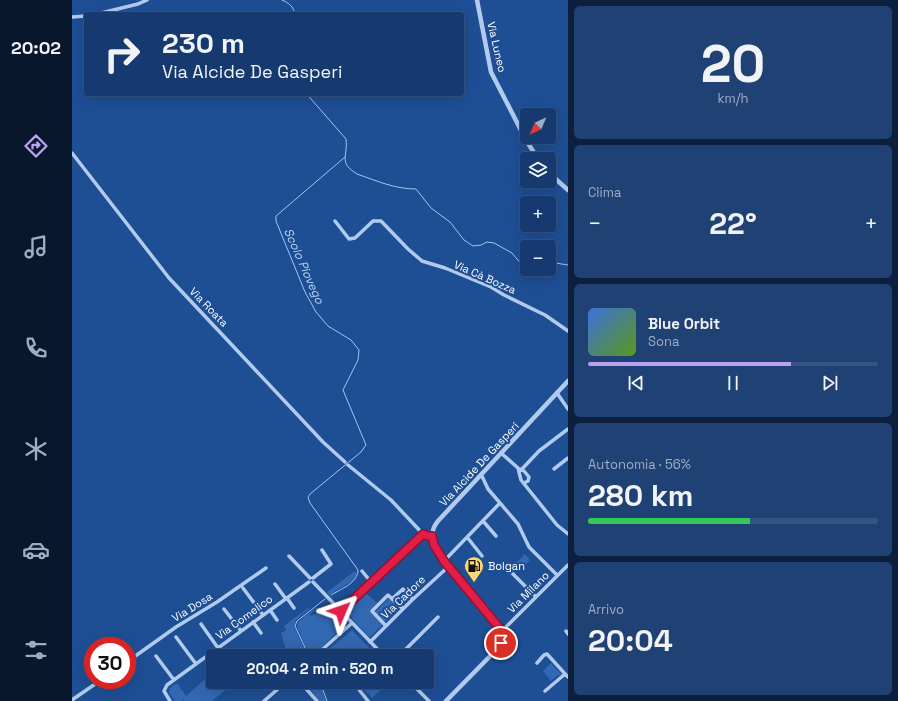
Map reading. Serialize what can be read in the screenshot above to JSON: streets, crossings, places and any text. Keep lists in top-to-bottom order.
{
  "streets": {
    "street": [
      "Via Luneo",
      "Via Cà Bozza",
      "Via Roata",
      "Via Alcide De Gasperi",
      "Via Milano",
      "Via Cadore",
      "Via Dosa",
      "Via Comelico"
    ]
  },
  "water": ["Scolo Piovego"],
  "places": {
    "fuel station": ["Bolgan"]
  },
  "north": "bottom left",
  "page": {
    "tabs": "20:02",
    "tile": [
      ["20", "km/h"],
      "Clima",
      ["Autonomia · 56%", "280 km"],
      ["Arrivo", "20:04"]
    ],
    "turn": ["230 m", "Via Alcide De Gasperi"],
    "map_buttons": ["+", "−"],
    "heat": ["−", "22°", "+"],
    "song": ["Blue Orbit", "Sona"],
    "limit": "30",
    "trip": "20:04 · 2 min · 520 m"
  }
}
